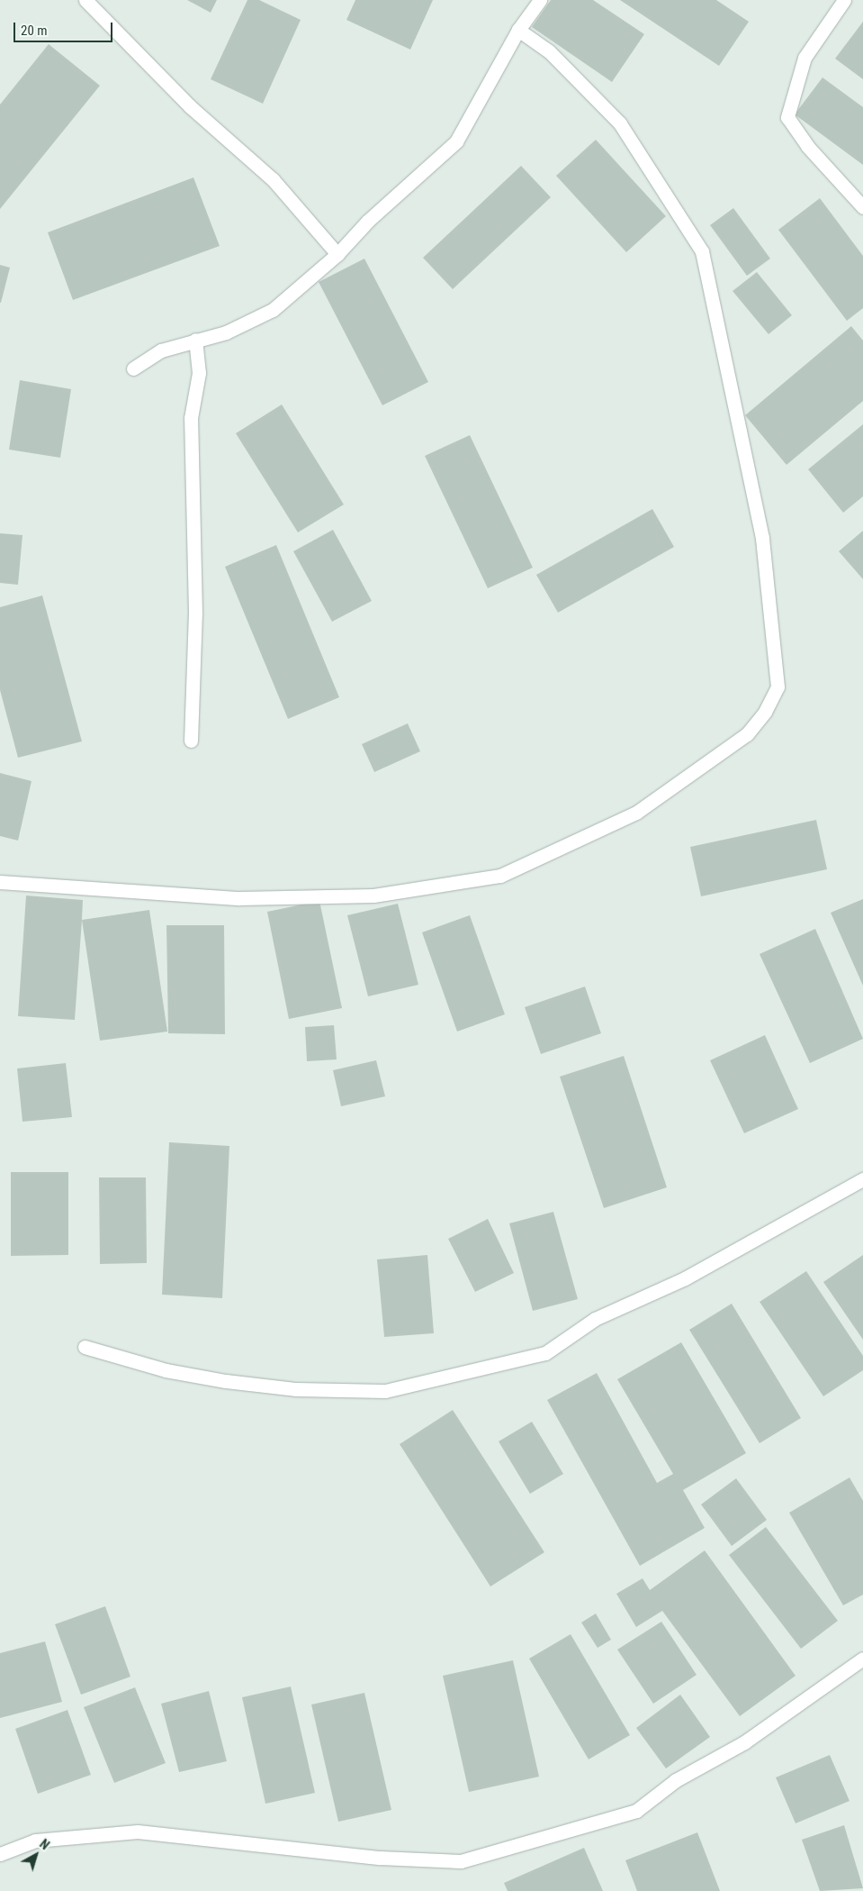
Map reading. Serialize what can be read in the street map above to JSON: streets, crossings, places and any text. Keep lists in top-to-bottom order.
{
  "scale_bar": "20 m",
  "north": "top right"
}
